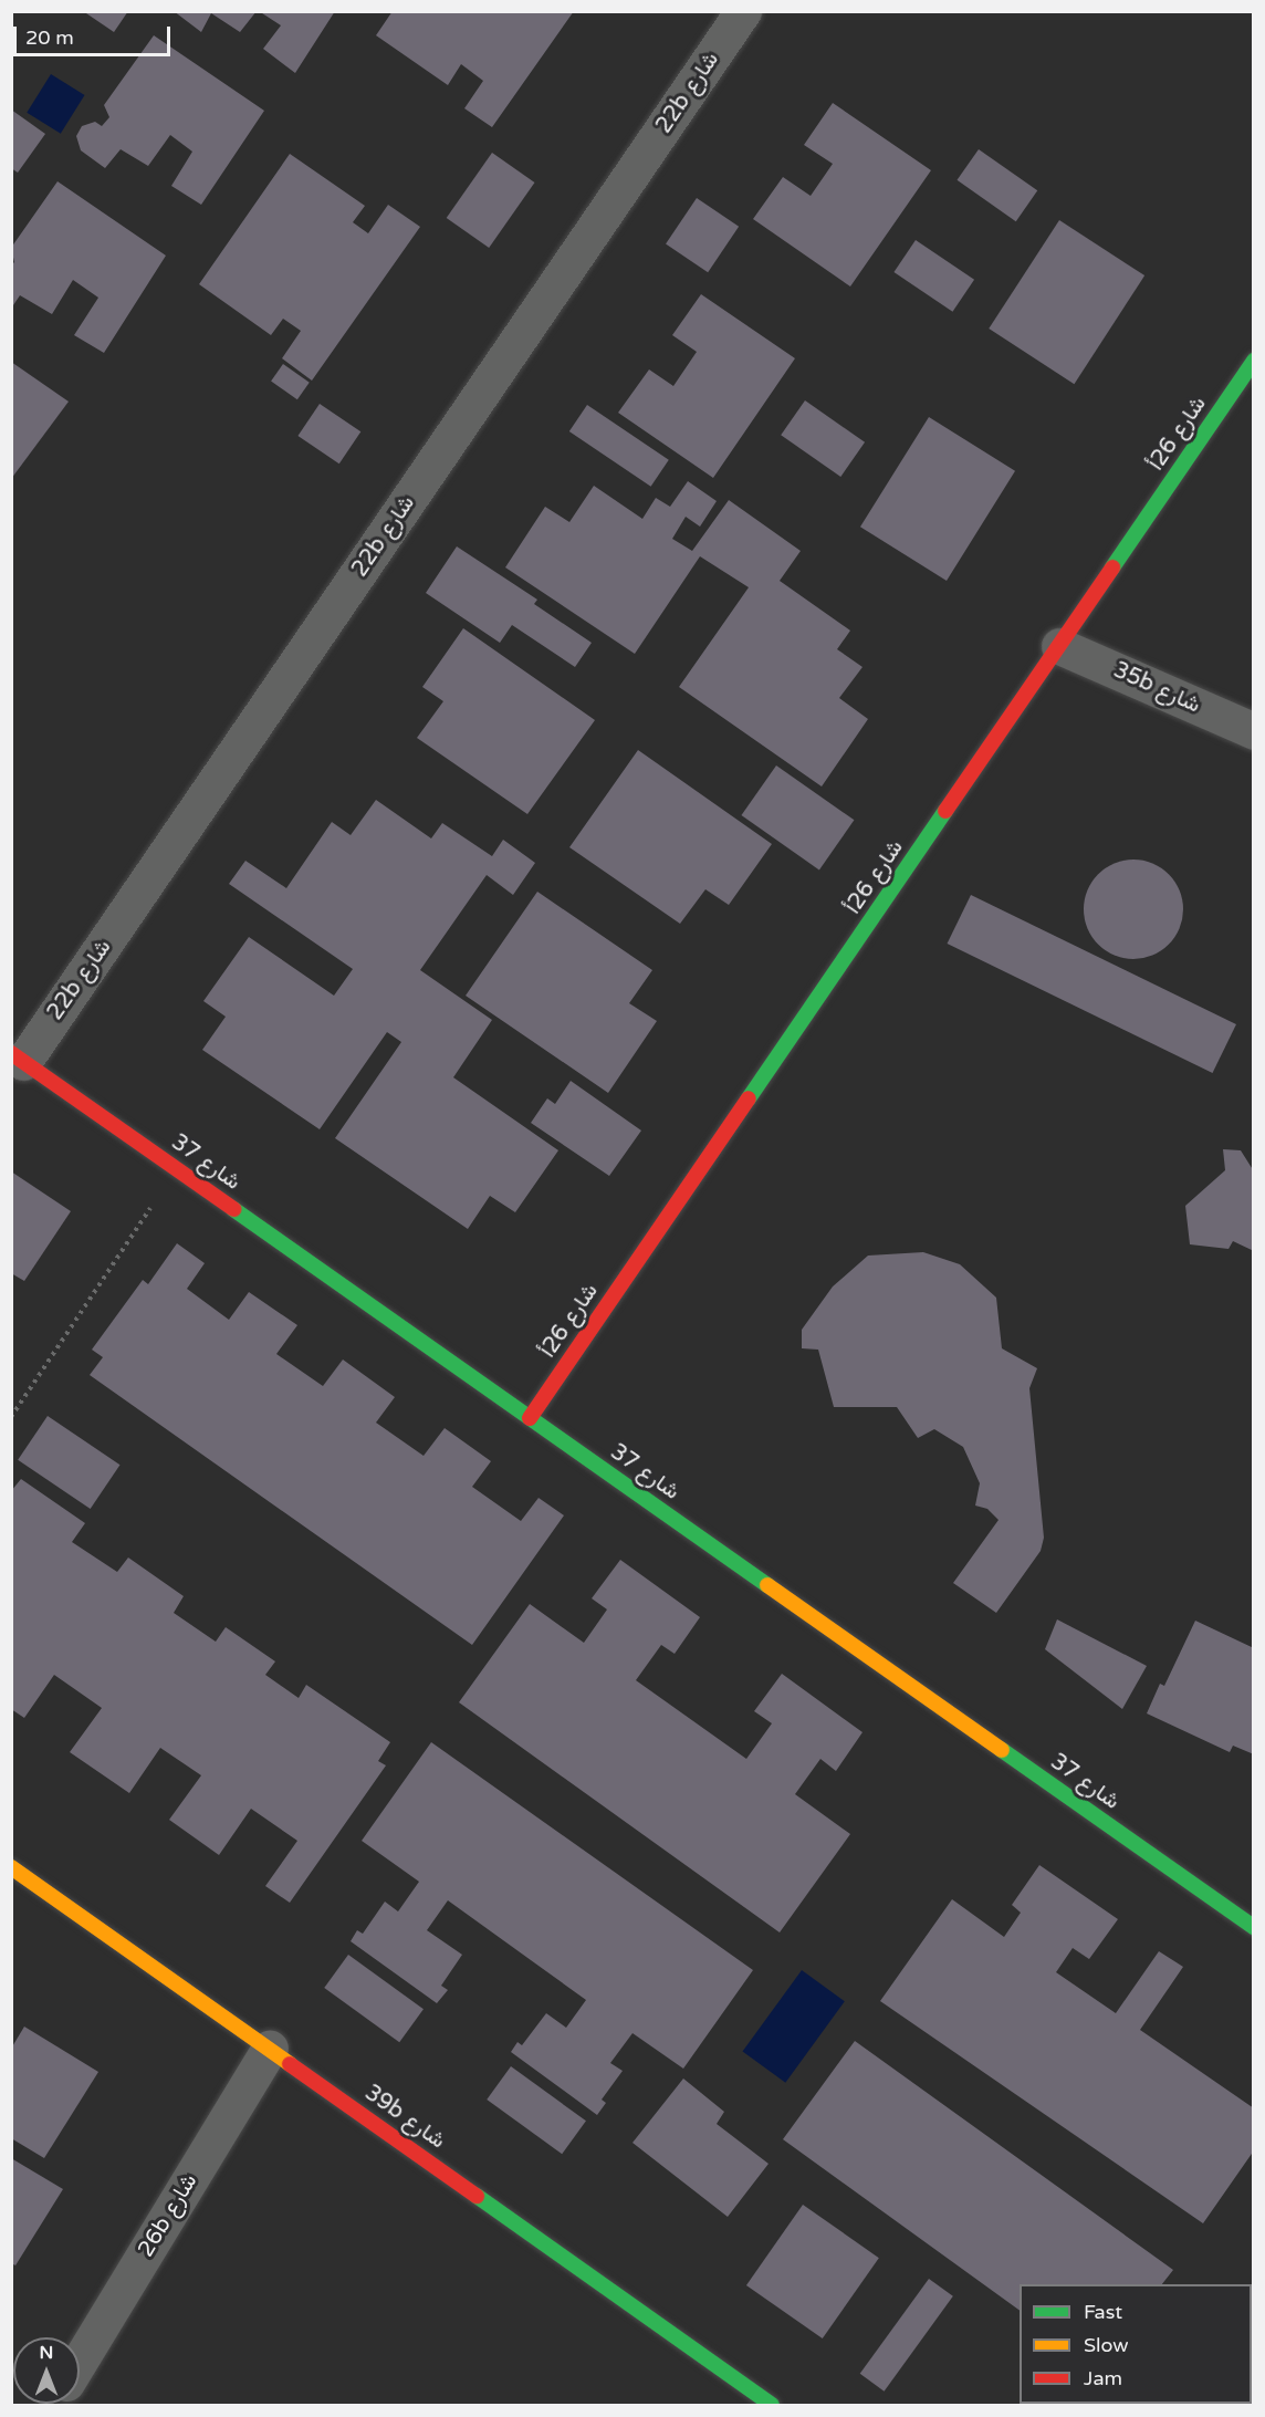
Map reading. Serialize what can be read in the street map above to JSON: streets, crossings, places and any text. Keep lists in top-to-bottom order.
{
  "streets": {
    "street": [
      "22b شارع",
      "شارع 26أ",
      "35b شارع",
      "شارع 37",
      "39b شارع",
      "26b شارع"
    ]
  },
  "crossings": [
    ["22b شارع", "شارع 37"],
    ["شارع 26أ", "35b شارع"],
    ["شارع 26أ", "شارع 37"],
    ["39b شارع", "26b شارع"]
  ],
  "legend": ["Fast", "Slow", "Jam"],
  "scale_bar": "20 m",
  "north": "top"
}
